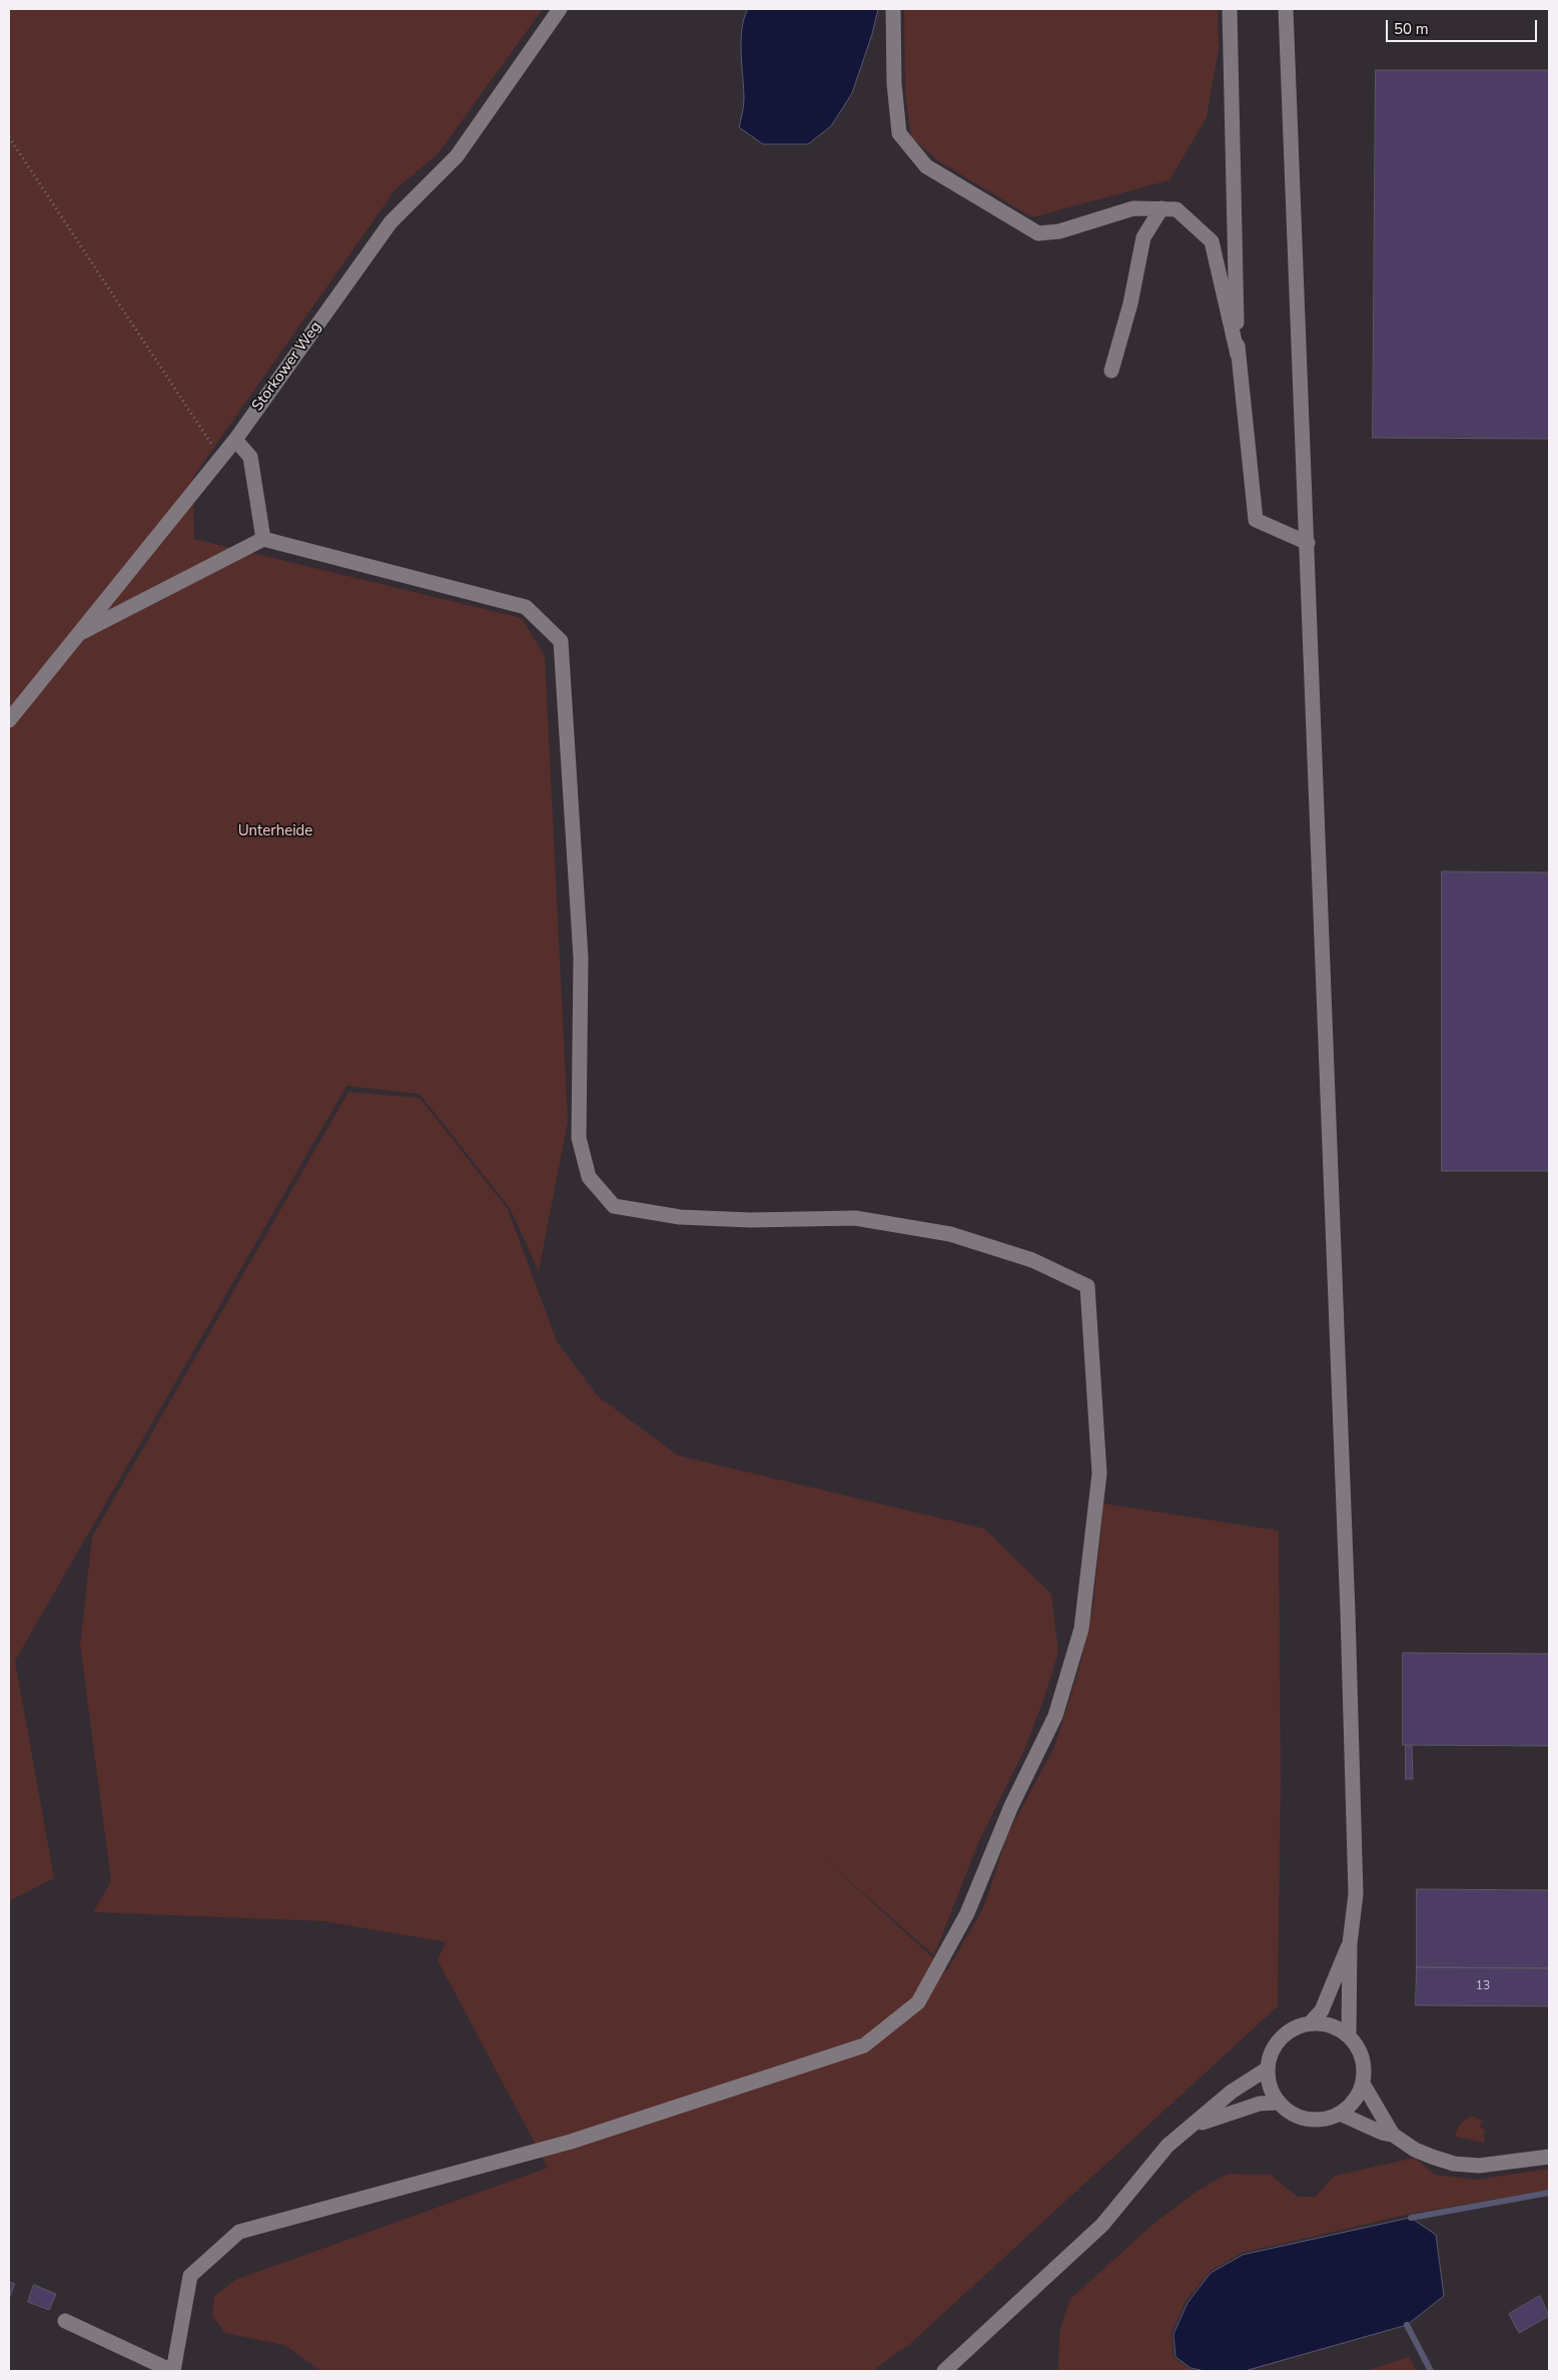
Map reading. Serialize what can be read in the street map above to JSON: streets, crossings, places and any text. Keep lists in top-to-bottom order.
{
  "streets": {
    "lane": ["Storkower Weg"]
  },
  "parks": ["Unterheide"],
  "house_numbers": ["13"],
  "scale_bar": "50 m"
}
